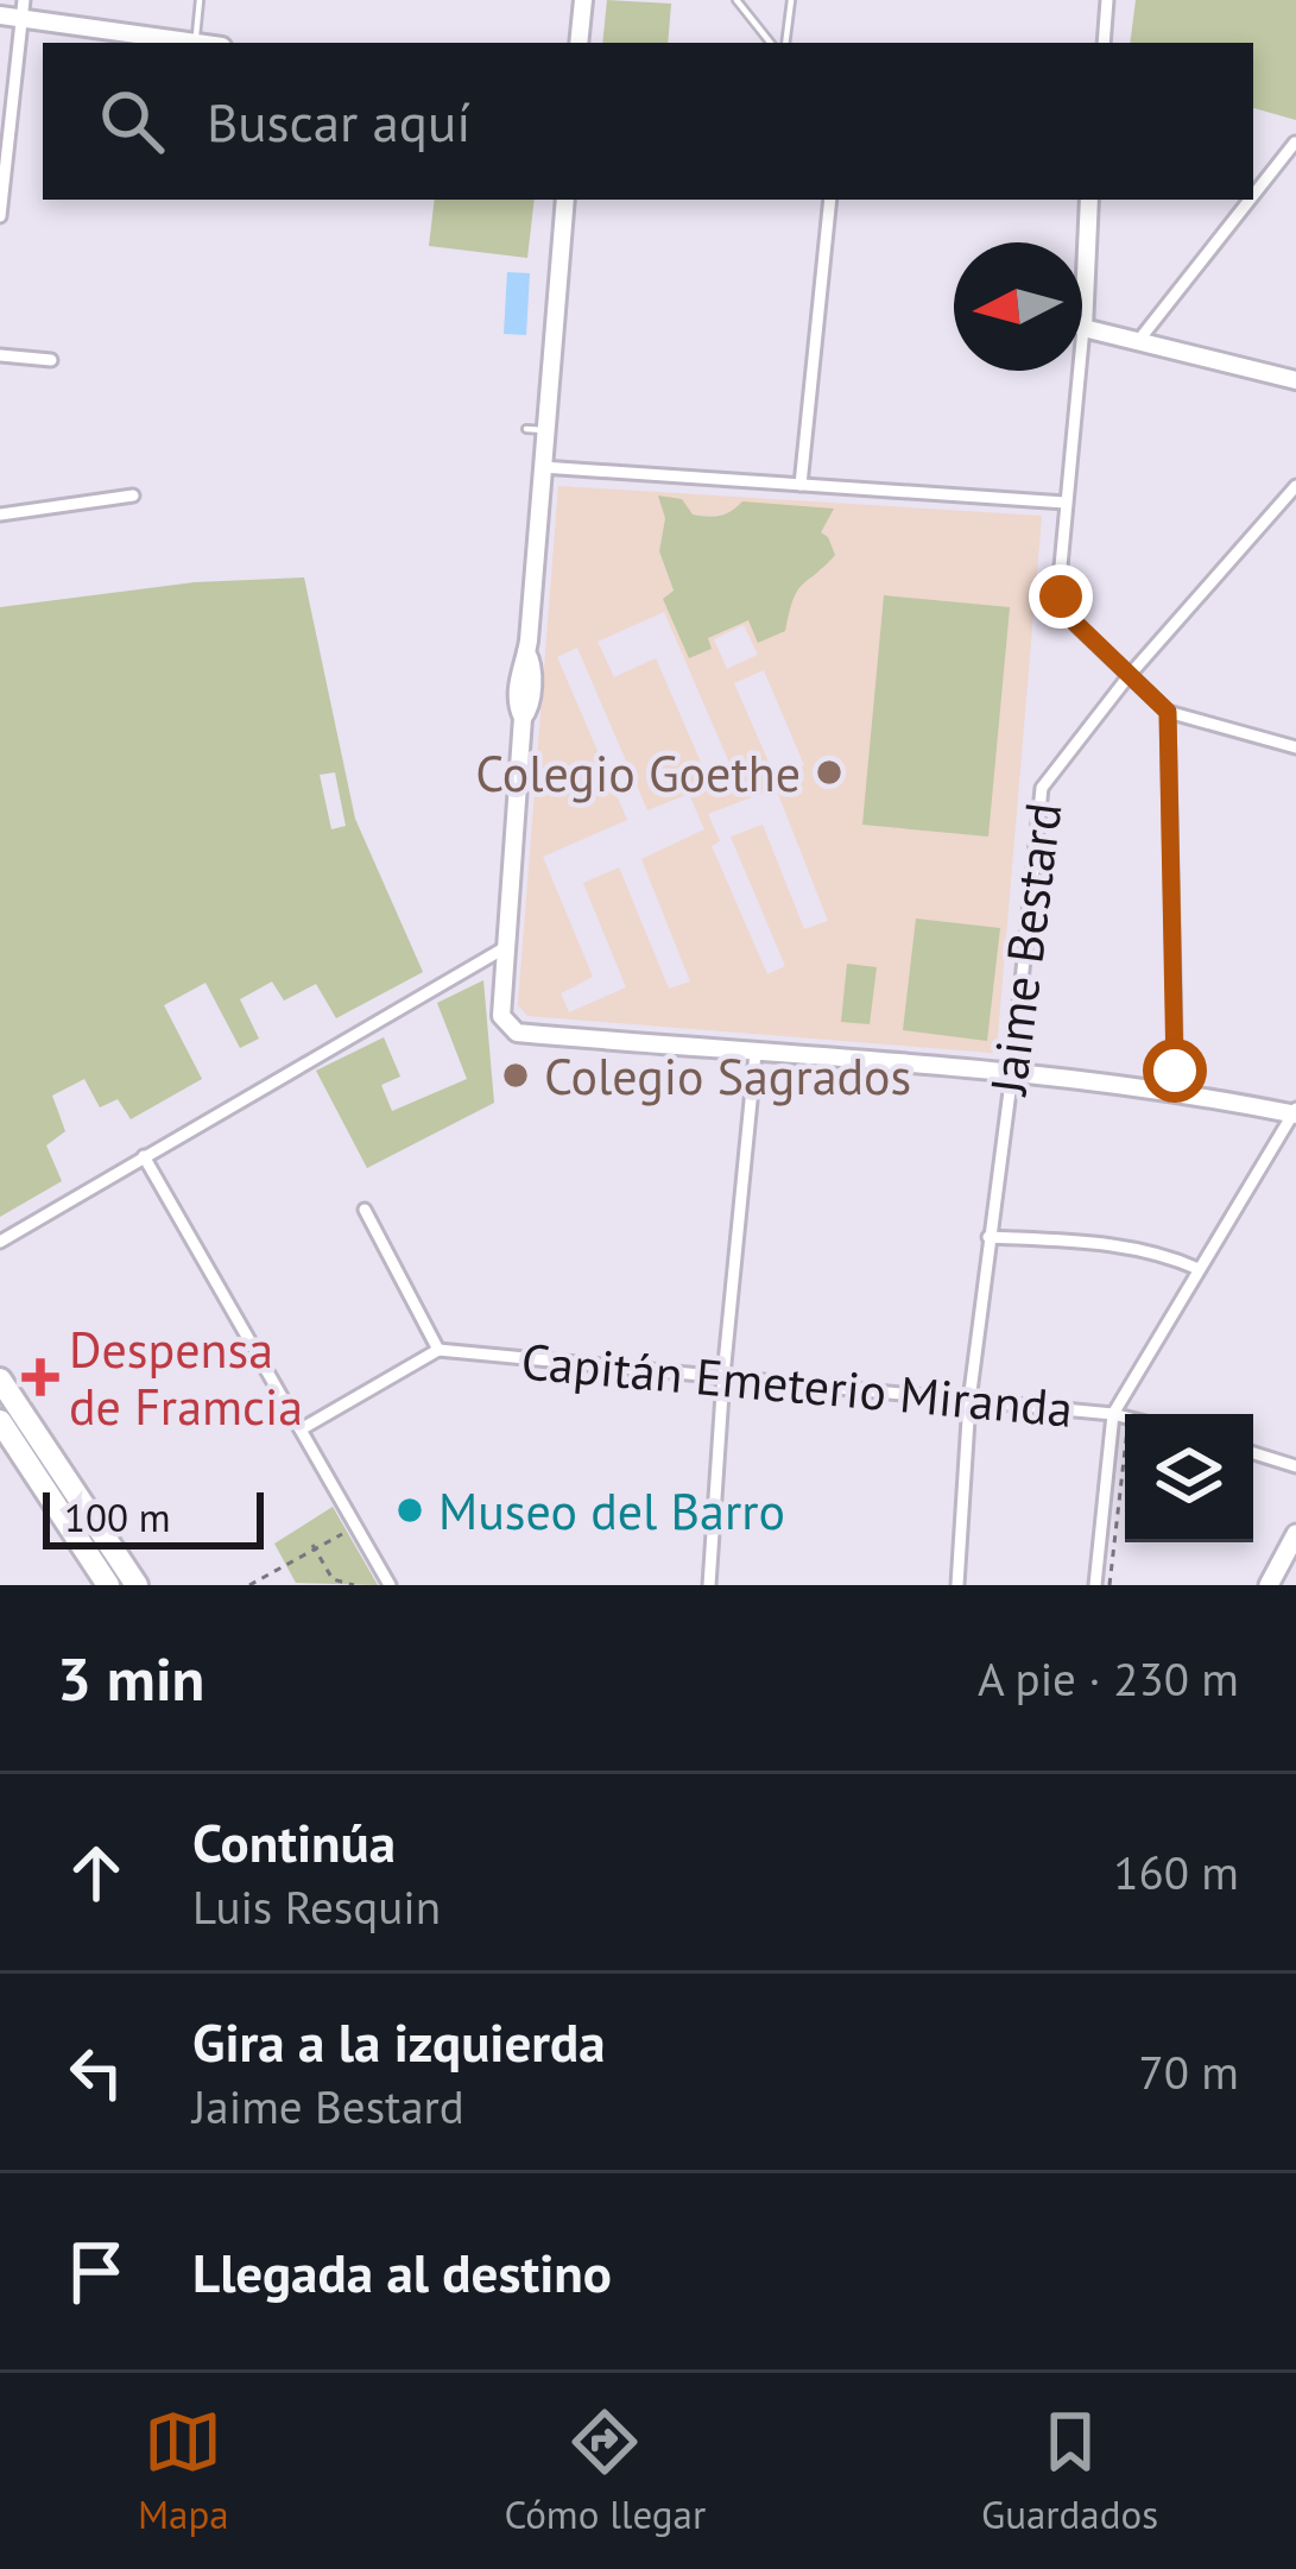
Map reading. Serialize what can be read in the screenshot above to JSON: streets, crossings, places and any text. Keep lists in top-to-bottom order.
{
  "streets": {
    "street": ["Jaime Bestard", "Capitán Emeterio Miranda"]
  },
  "crossings": [
    ["Jaime Bestard", "Capitán Emeterio Miranda"]
  ],
  "places": {
    "other": ["Colegio Goethe", "Colegio Sagrados", "Museo del Barro"],
    "health": ["Despensa de Framcia"]
  },
  "scale_bar": "100 m",
  "north": "left",
  "page": {
    "search": "Buscar aquí",
    "scale": "100 m",
    "heading": ["3 min", "A pie · 230 m"],
    "list": [
      ["Continúa", "Luis Resquin", "160 m"],
      ["Gira a la izquierda", "Jaime Bestard", "70 m"],
      "Llegada al destino"
    ],
    "nav": ["Mapa", "Cómo llegar", "Guardados"]
  }
}
